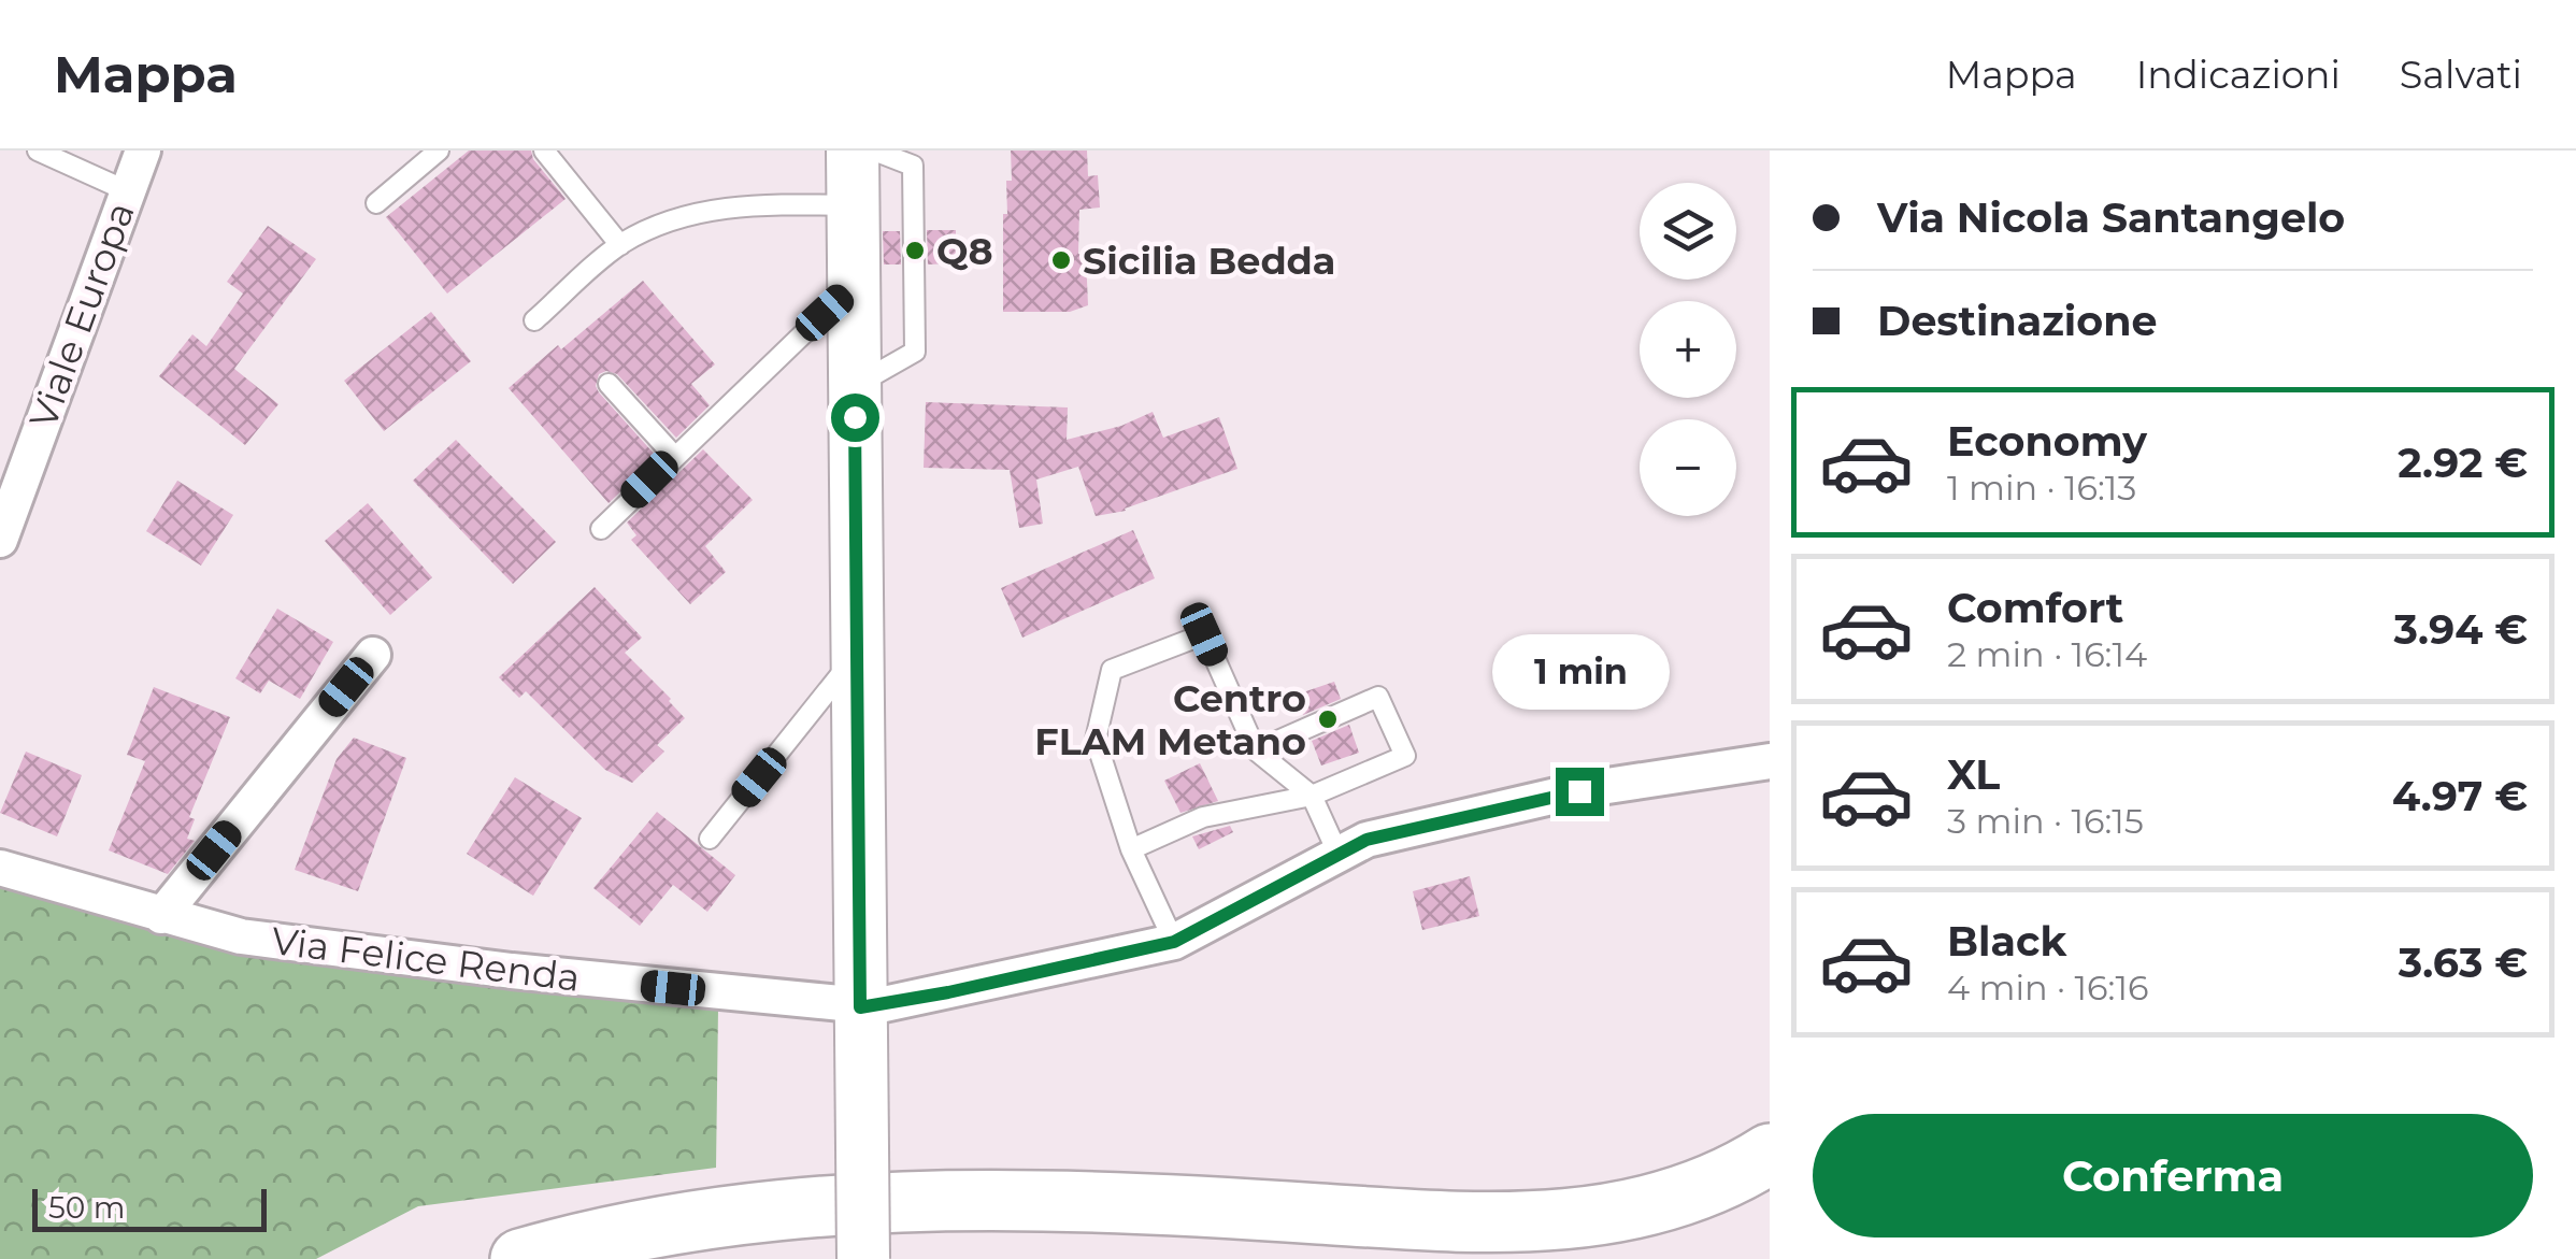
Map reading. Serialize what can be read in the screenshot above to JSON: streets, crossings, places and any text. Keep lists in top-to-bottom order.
{
  "streets": {
    "street": ["Viale Europa", "Via Felice Renda"]
  },
  "places": ["Q8", "Sicilia Bedda", "Centro FLAM Metano"],
  "scale_bar": "50 m",
  "page": {
    "header": "Mappa",
    "nav": ["Mappa", "Indicazioni", "Salvati"],
    "banner": ["Via Nicola Santangelo", "Destinazione"],
    "map_buttons": ["+", "−"],
    "list": [
      {
        "name": "Economy",
        "note": "1 min · 16:13",
        "value": "2.92 €"
      },
      {
        "name": "Comfort",
        "note": "2 min · 16:14",
        "value": "3.94 €"
      },
      {
        "name": "XL",
        "note": "3 min · 16:15",
        "value": "4.97 €"
      },
      {
        "name": "Black",
        "note": "4 min · 16:16",
        "value": "3.63 €"
      }
    ],
    "bubble": "1 min",
    "buttons": "Conferma",
    "scale": "50 m"
  }
}
